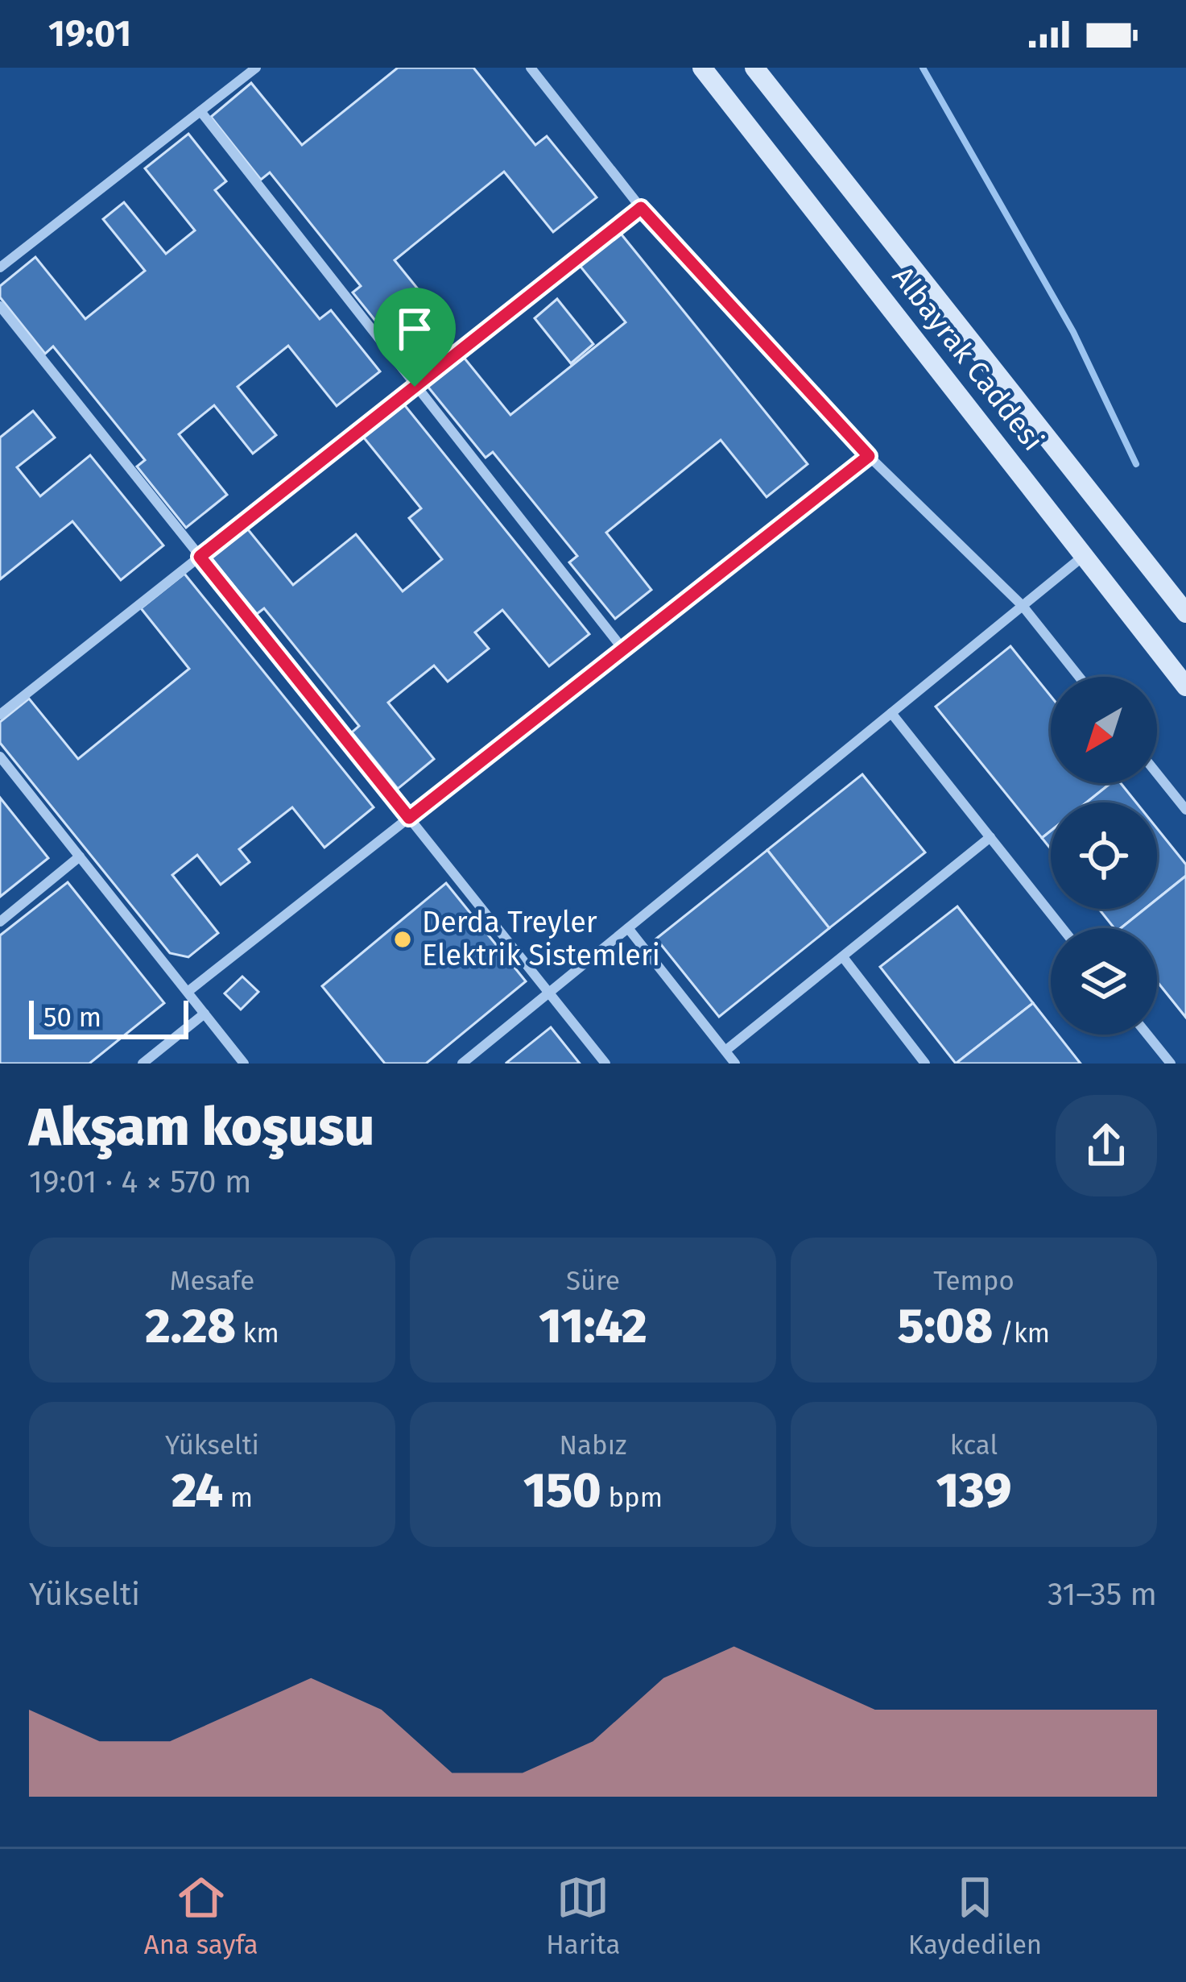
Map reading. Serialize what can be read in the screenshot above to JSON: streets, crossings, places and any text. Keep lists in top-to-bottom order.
{
  "streets": {
    "main road": ["Albayrak Caddesi"]
  },
  "places": ["Derda Treyler Elektrik Sistemleri"],
  "scale_bar": "50 m",
  "north": "bottom left",
  "page": {
    "status": "19:01",
    "scale": "50 m",
    "heading": ["Akşam koşusu", "19:01 · 4 × 570 m"],
    "stats": [
      ["Mesafe", "2.28 km"],
      ["Süre", "11:42"],
      ["Tempo", "5:08 /km"],
      ["Yükselti", "24 m"],
      ["Nabız", "150 bpm"],
      ["kcal", "139"]
    ],
    "chart": ["Yükselti", "31–35 m"],
    "tabs": ["Ana sayfa", "Harita", "Kaydedilen"]
  }
}
